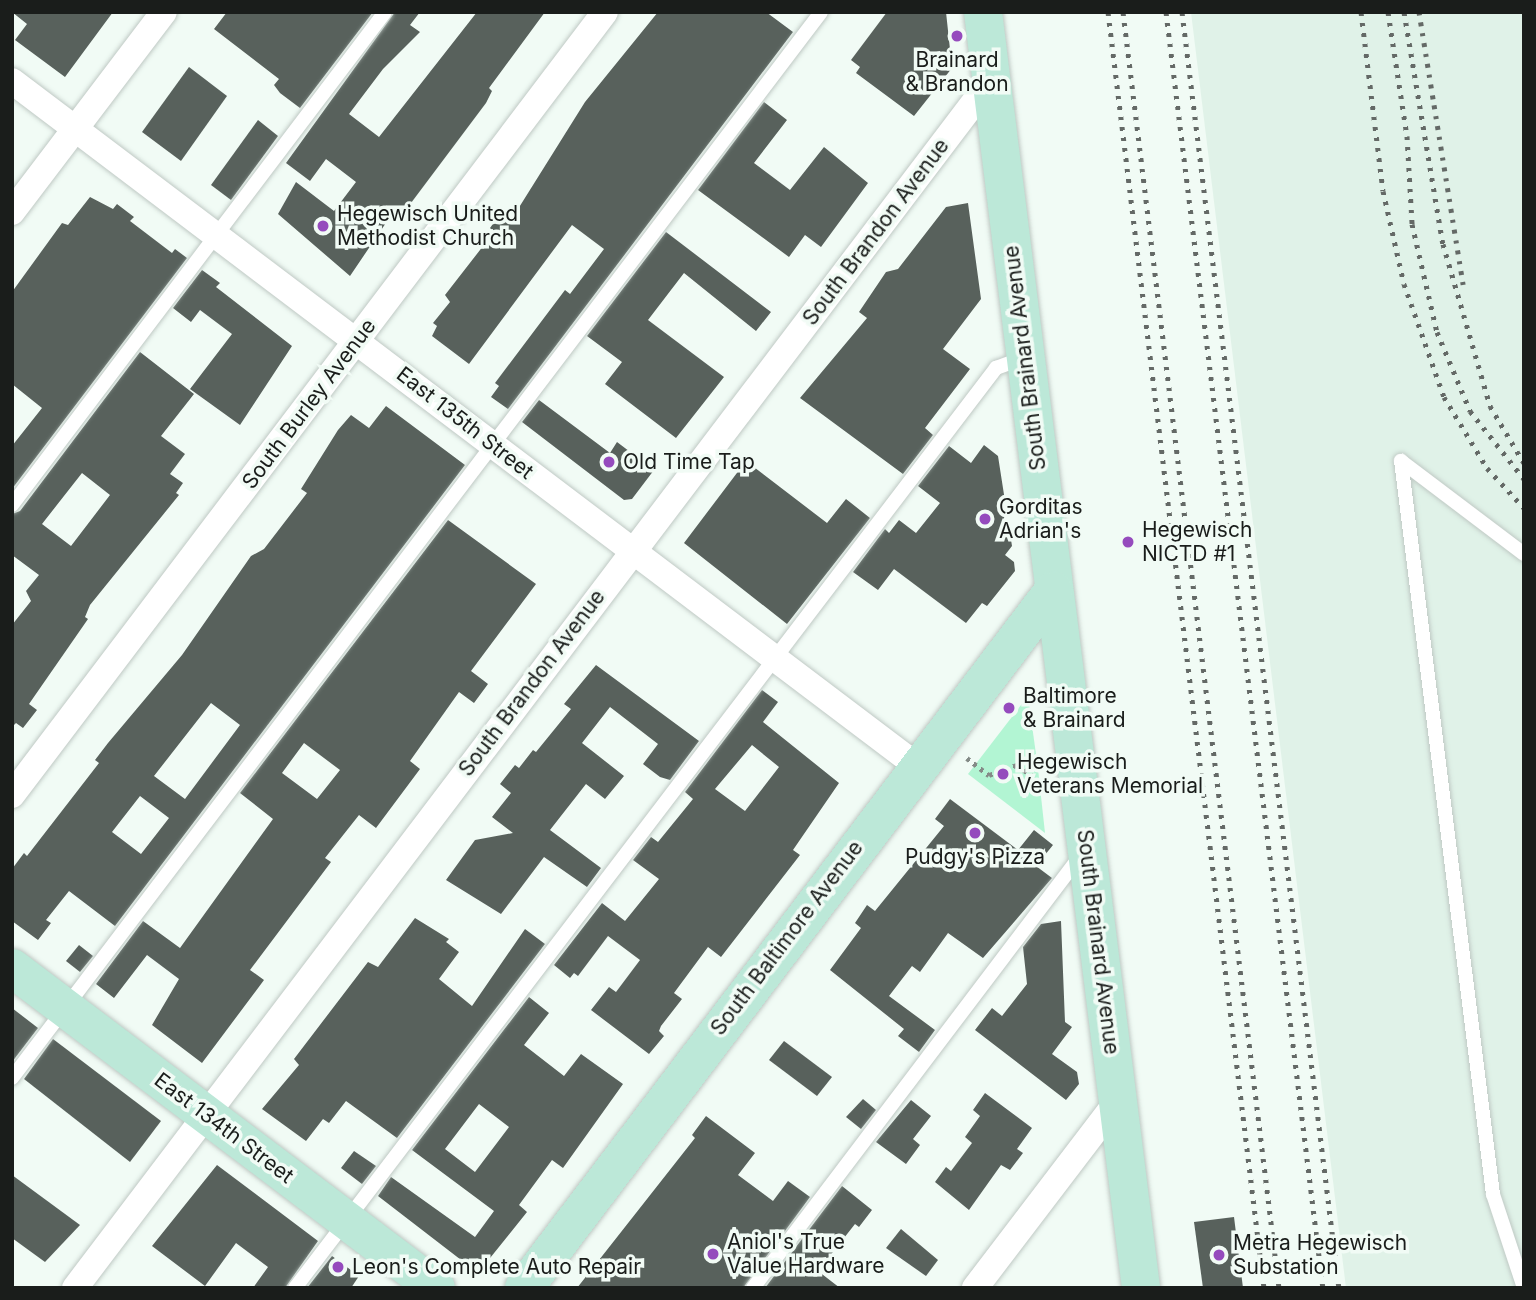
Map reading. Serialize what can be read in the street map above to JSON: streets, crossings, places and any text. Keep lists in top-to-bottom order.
{
  "streets": {
    "street": [
      "South Brandon Avenue",
      "South Brainard Avenue",
      "South Burley Avenue",
      "East 135th Street",
      "South Baltimore Avenue",
      "East 134th Street"
    ]
  },
  "crossings": [
    ["South Brandon Avenue", "South Brainard Avenue"],
    ["South Brandon Avenue", "East 135th Street"],
    ["South Brandon Avenue", "East 134th Street"],
    ["South Brainard Avenue", "South Baltimore Avenue"],
    ["South Burley Avenue", "East 135th Street"],
    ["East 135th Street", "South Baltimore Avenue"]
  ],
  "places": [
    "Brainard & Brandon",
    "Hegewisch United Methodist Church",
    "Old Time Tap",
    "Gorditas Adrian's",
    "Hegewisch NICTD #1",
    "Baltimore & Brainard",
    "Hegewisch Veterans Memorial",
    "Pudgy's Pizza",
    "Aniol's True Value Hardware",
    "Metra Hegewisch Substation",
    "Leon's Complete Auto Repair"
  ]
}
